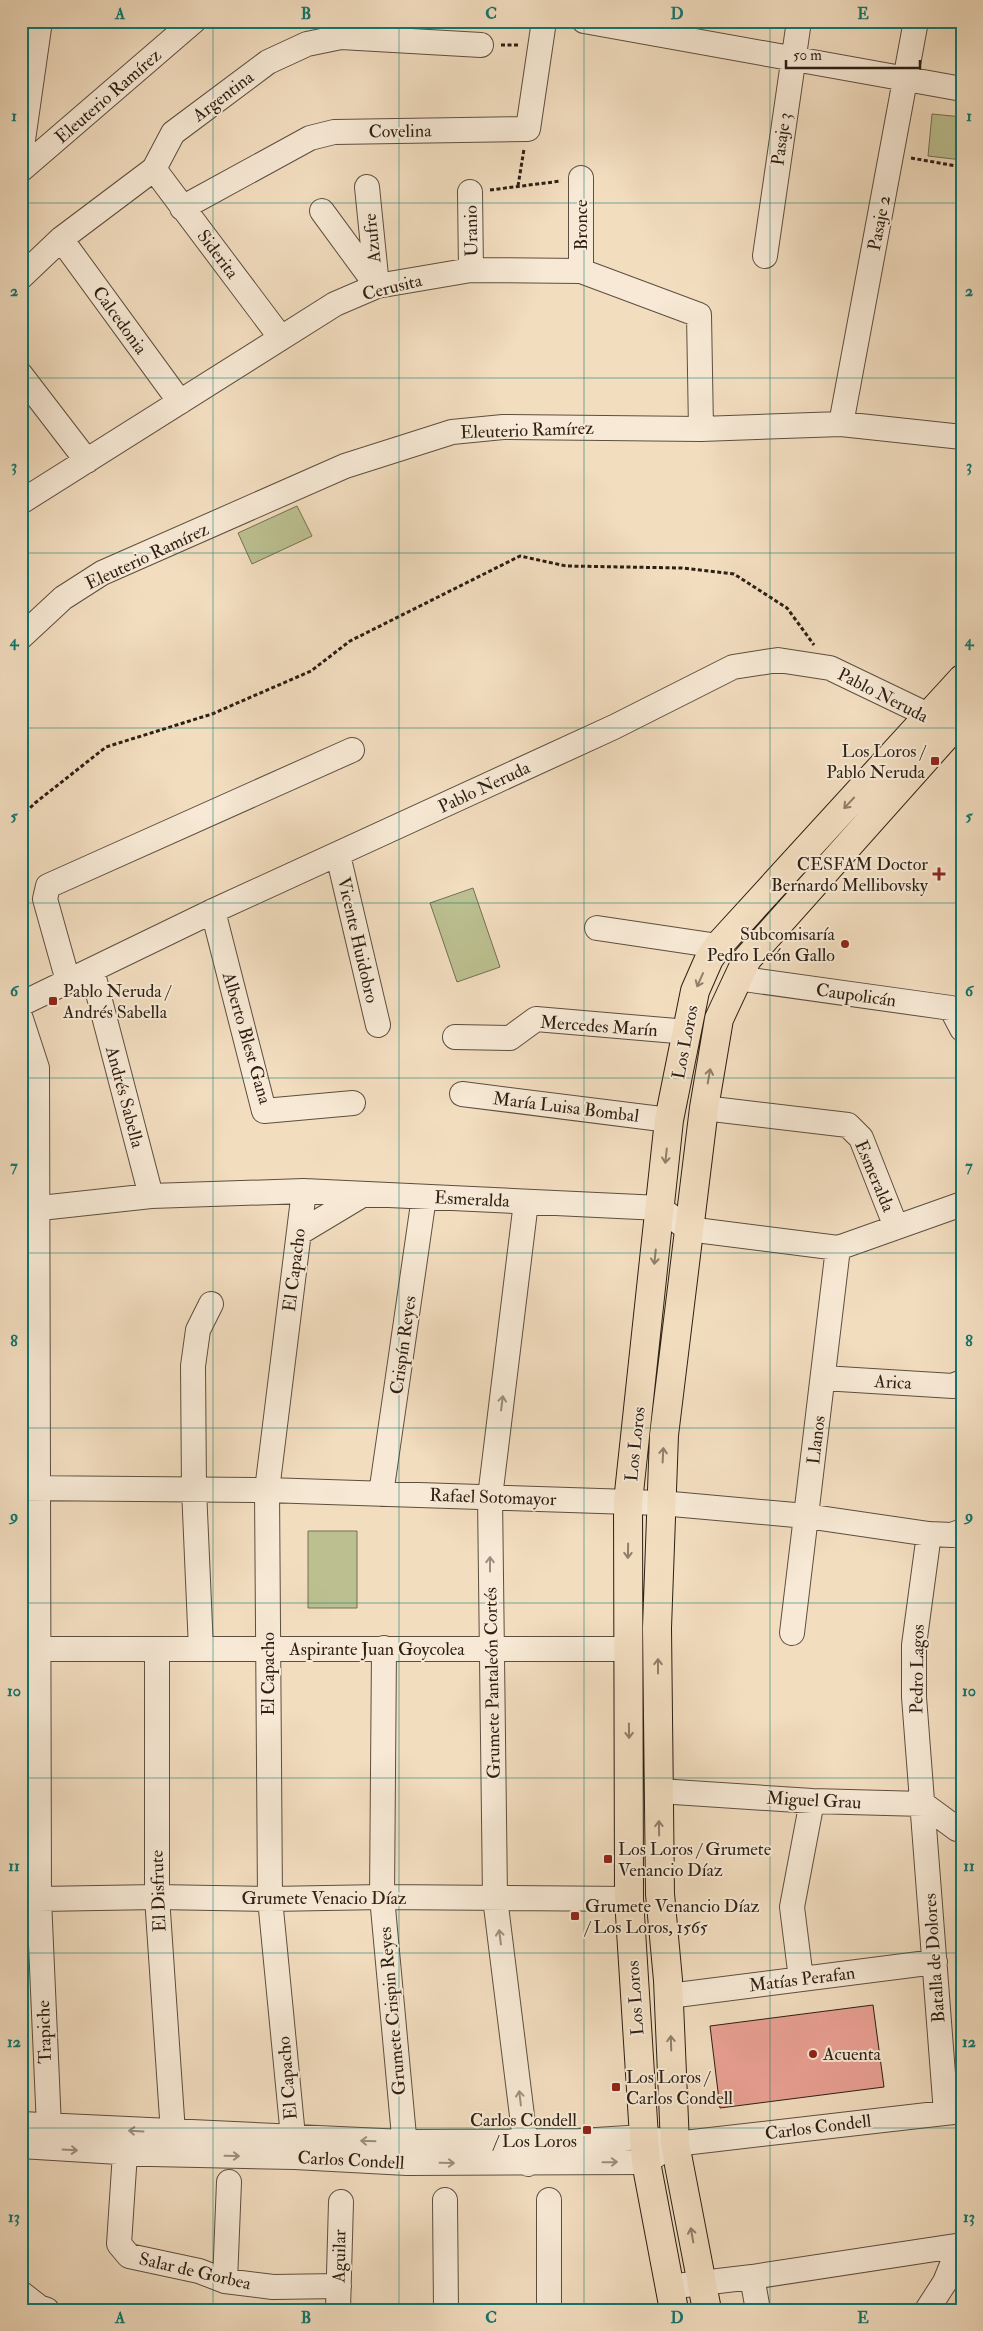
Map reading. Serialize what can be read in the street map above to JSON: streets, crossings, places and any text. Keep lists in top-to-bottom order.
{
  "streets": {
    "main road": ["Los Loros"],
    "street": [
      "Eleuterio Ramírez",
      "Argentina",
      "Covelina",
      "Pasaje 3",
      "Pasaje 2",
      "Bronce",
      "Uranio",
      "Azufre",
      "Siderita",
      "Cerusita",
      "Calcedonia",
      "Pablo Neruda",
      "Vicente Huidobro",
      "Caupolicán",
      "Mercedes Marín",
      "Alberto Blest Gana",
      "Andrés Sabella",
      "María Luisa Bombal",
      "Esmeralda",
      "El Capacho",
      "Crispín Reyes",
      "Arica",
      "Llanos",
      "Rafael Sotomayor",
      "Aspirante Juan Goycolea",
      "Pedro Lagos",
      "Grumete Pantaleón Cortés",
      "Miguel Grau",
      "El Disfrute",
      "Grumete Venacio Díaz",
      "Batalla de Dolores",
      "Matías Perafan",
      "Grumete Crispin Reyes",
      "Trapiche",
      "Carlos Condell",
      "Aguilar",
      "Salar de Gorbea"
    ]
  },
  "crossings": [
    ["Eleuterio Ramírez", "Pasaje 2"],
    ["Eleuterio Ramírez", "Cerusita"],
    ["Argentina", "Siderita"],
    ["Argentina", "Calcedonia"],
    ["Covelina", "Siderita"],
    ["Bronce", "Cerusita"],
    ["Uranio", "Cerusita"],
    ["Azufre", "Cerusita"],
    ["Siderita", "Cerusita"],
    ["Cerusita", "Calcedonia"],
    ["Pablo Neruda", "Vicente Huidobro"],
    ["Pablo Neruda", "Alberto Blest Gana"],
    ["Pablo Neruda", "Los Loros"],
    ["Pablo Neruda", "Andrés Sabella"],
    ["Caupolicán", "Los Loros"],
    ["Mercedes Marín", "Los Loros"],
    ["Los Loros", "María Luisa Bombal"],
    ["Los Loros", "Esmeralda"],
    ["Los Loros", "Rafael Sotomayor"],
    ["Los Loros", "Aspirante Juan Goycolea"],
    ["Los Loros", "Miguel Grau"],
    ["Los Loros", "Grumete Venacio Díaz"],
    ["Los Loros", "Matías Perafan"],
    ["Los Loros", "Carlos Condell"],
    ["Andrés Sabella", "Esmeralda"],
    ["Esmeralda", "El Capacho"],
    ["Esmeralda", "Crispín Reyes"],
    ["Esmeralda", "Llanos"],
    ["Esmeralda", "Grumete Pantaleón Cortés"],
    ["Esmeralda", "Trapiche"],
    ["El Capacho", "Rafael Sotomayor"],
    ["El Capacho", "Aspirante Juan Goycolea"],
    ["El Capacho", "Grumete Venacio Díaz"],
    ["El Capacho", "Carlos Condell"],
    ["Crispín Reyes", "Rafael Sotomayor"],
    ["Arica", "Llanos"],
    ["Llanos", "Rafael Sotomayor"],
    ["Rafael Sotomayor", "Pedro Lagos"],
    ["Rafael Sotomayor", "Grumete Pantaleón Cortés"],
    ["Rafael Sotomayor", "Trapiche"],
    ["Aspirante Juan Goycolea", "Grumete Pantaleón Cortés"],
    ["Aspirante Juan Goycolea", "El Disfrute"],
    ["Aspirante Juan Goycolea", "Grumete Crispin Reyes"],
    ["Aspirante Juan Goycolea", "Trapiche"],
    ["Pedro Lagos", "Miguel Grau"],
    ["Pedro Lagos", "Batalla de Dolores"],
    ["Grumete Pantaleón Cortés", "Grumete Venacio Díaz"],
    ["Grumete Pantaleón Cortés", "Carlos Condell"],
    ["Miguel Grau", "Batalla de Dolores"],
    ["El Disfrute", "Grumete Venacio Díaz"],
    ["El Disfrute", "Carlos Condell"],
    ["Grumete Venacio Díaz", "Grumete Crispin Reyes"],
    ["Grumete Venacio Díaz", "Trapiche"],
    ["Batalla de Dolores", "Matías Perafan"],
    ["Batalla de Dolores", "Carlos Condell"],
    ["Grumete Crispin Reyes", "Carlos Condell"],
    ["Trapiche", "Carlos Condell"],
    ["Carlos Condell", "Salar de Gorbea"],
    ["Aguilar", "Salar de Gorbea"]
  ],
  "one_way": ["Grumete Pantaleón Cortés"],
  "places": {
    "transit": [
      "Los Loros / Pablo Neruda",
      "Pablo Neruda / Andrés Sabella",
      "Los Loros / Grumete Venancio Díaz",
      "Grumete Venancio Díaz / Los Loros, 1565",
      "Los Loros / Carlos Condell",
      "Carlos Condell / Los Loros"
    ],
    "health": ["CESFAM Doctor Bernardo Mellibovsky"],
    "other": ["Subcomisaría Pedro León Gallo", "Acuenta"]
  },
  "scale_bar": "50 m",
  "grid": {
    "columns": [
      "A",
      "B",
      "C",
      "D",
      "E"
    ],
    "rows": [
      "1",
      "2",
      "3",
      "4",
      "5",
      "6",
      "7",
      "8",
      "9",
      "10",
      "11",
      "12",
      "13"
    ]
  }
}
